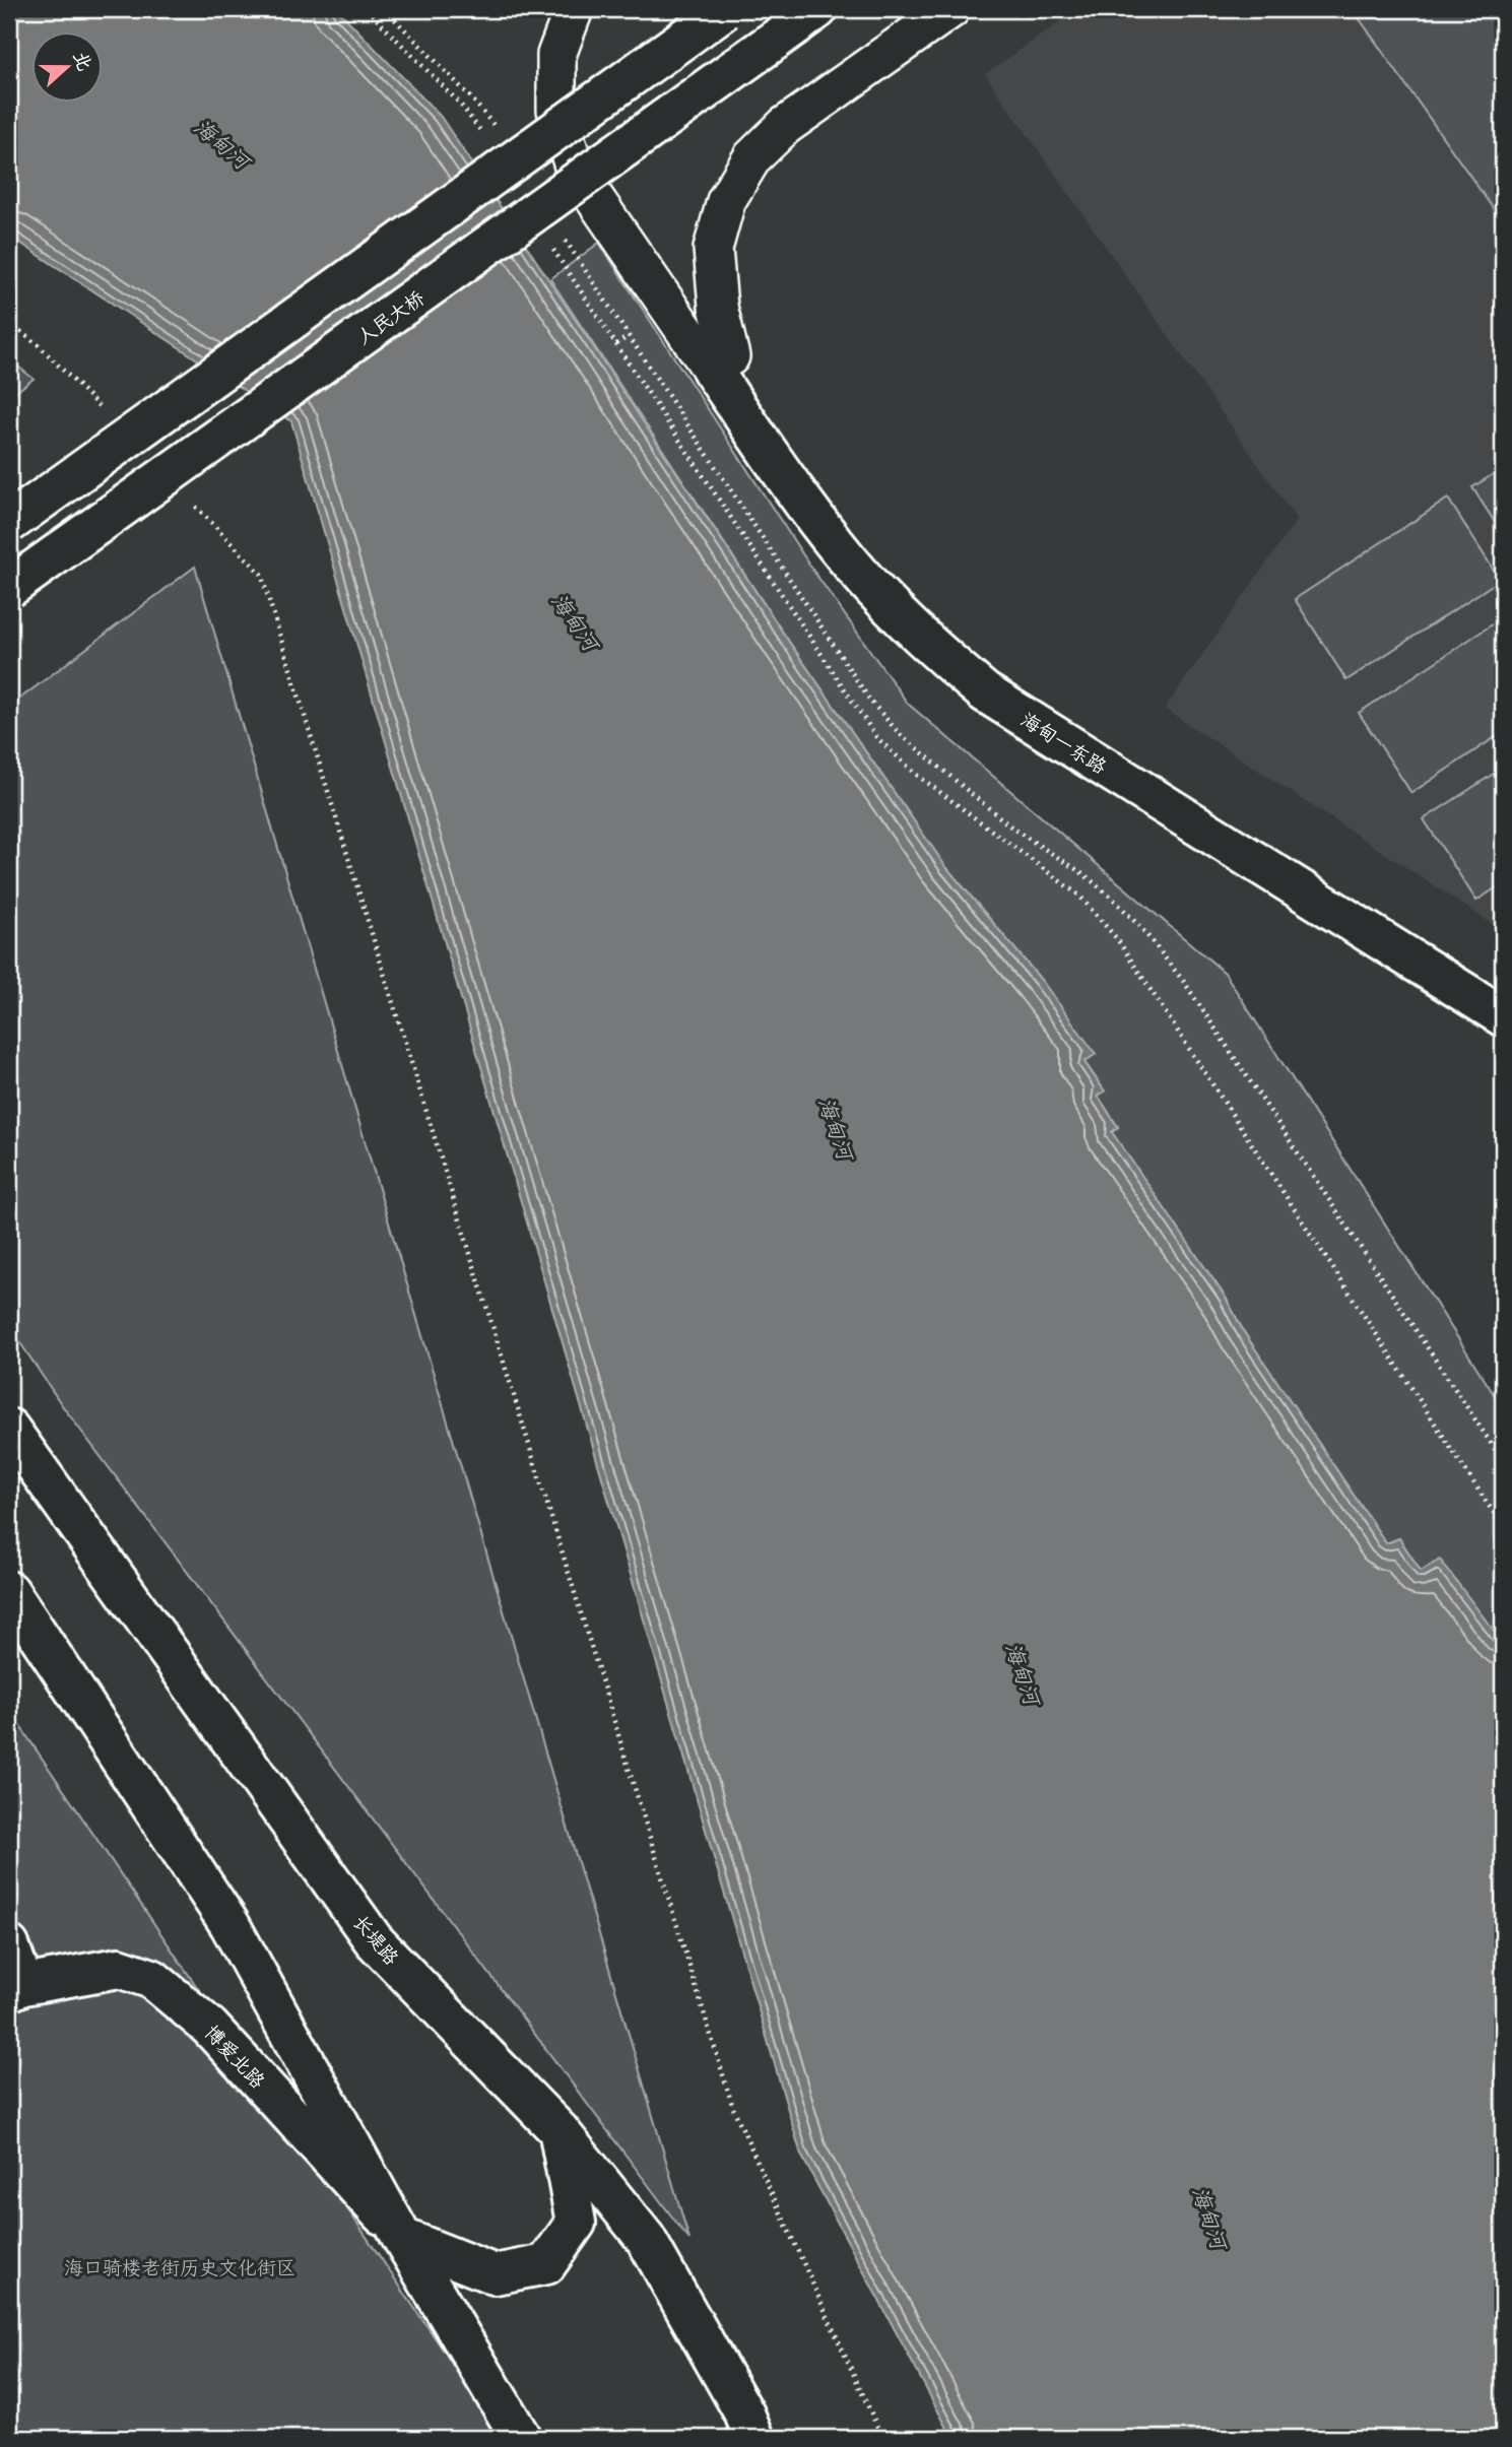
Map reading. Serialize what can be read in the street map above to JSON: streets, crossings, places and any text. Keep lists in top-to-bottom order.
{
  "streets": {
    "main road": [
      "人民大桥",
      "海甸一东路",
      "长堤路",
      "博爱北路"
    ]
  },
  "water": ["海甸河"],
  "parks": ["海口骑楼老街历史文化街区"],
  "north": "right"
}
